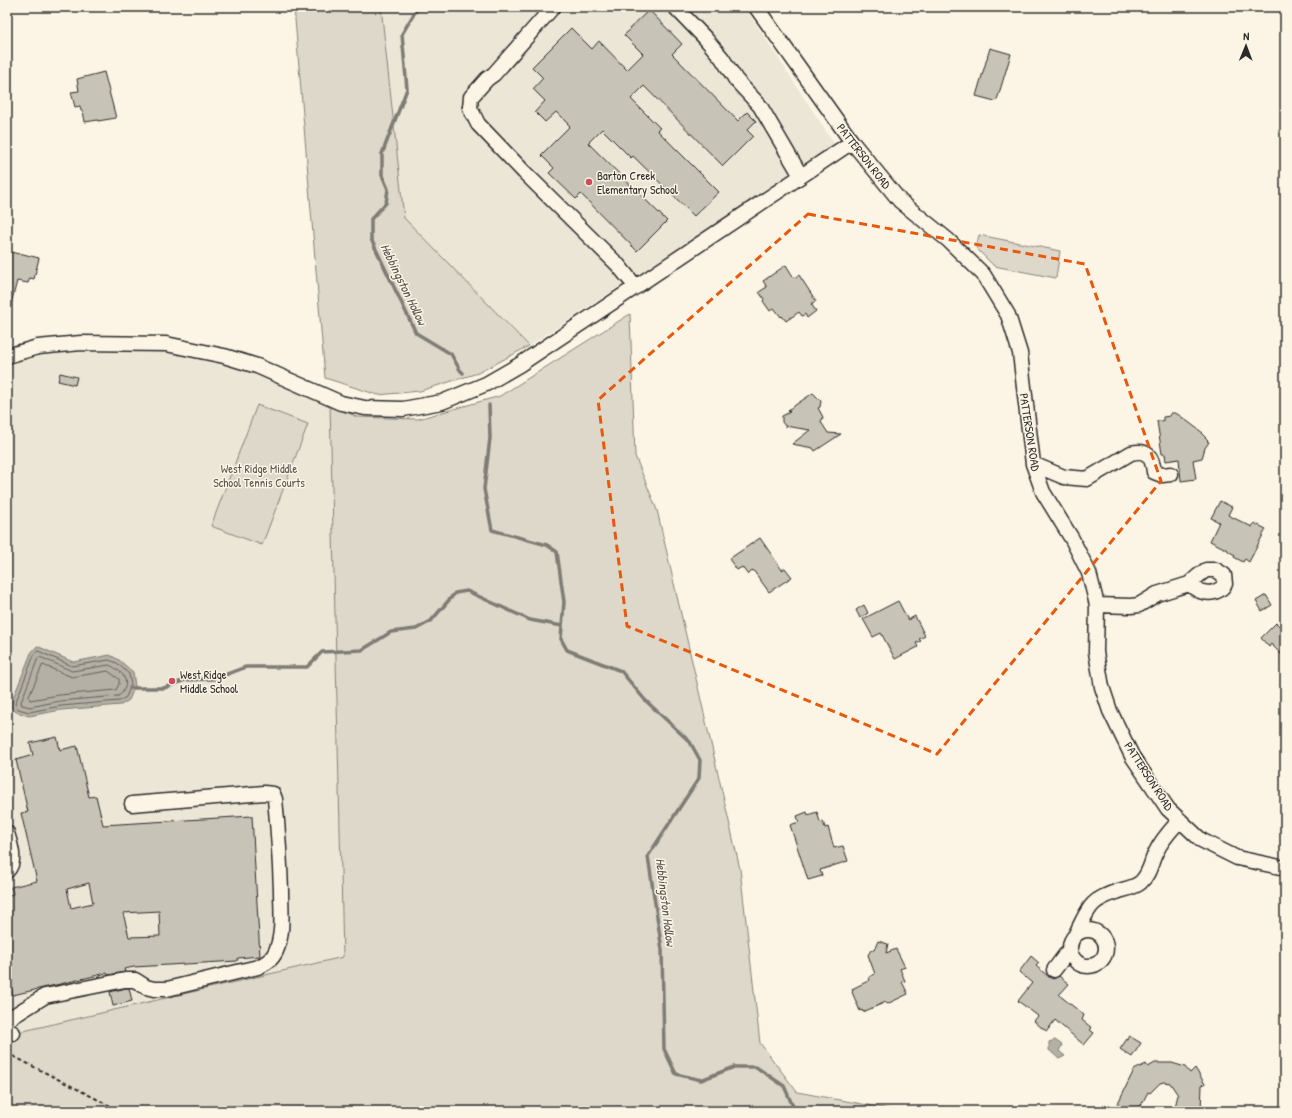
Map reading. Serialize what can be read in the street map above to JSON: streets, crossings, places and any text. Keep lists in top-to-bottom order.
{
  "streets": {
    "street": ["PATTERSON ROAD"]
  },
  "water": ["Hebbingston Hollow"],
  "parks": ["West Ridge Middle School Tennis Courts"],
  "places": ["Barton Creek Elementary School", "West Ridge Middle School"],
  "north": "top"
}
